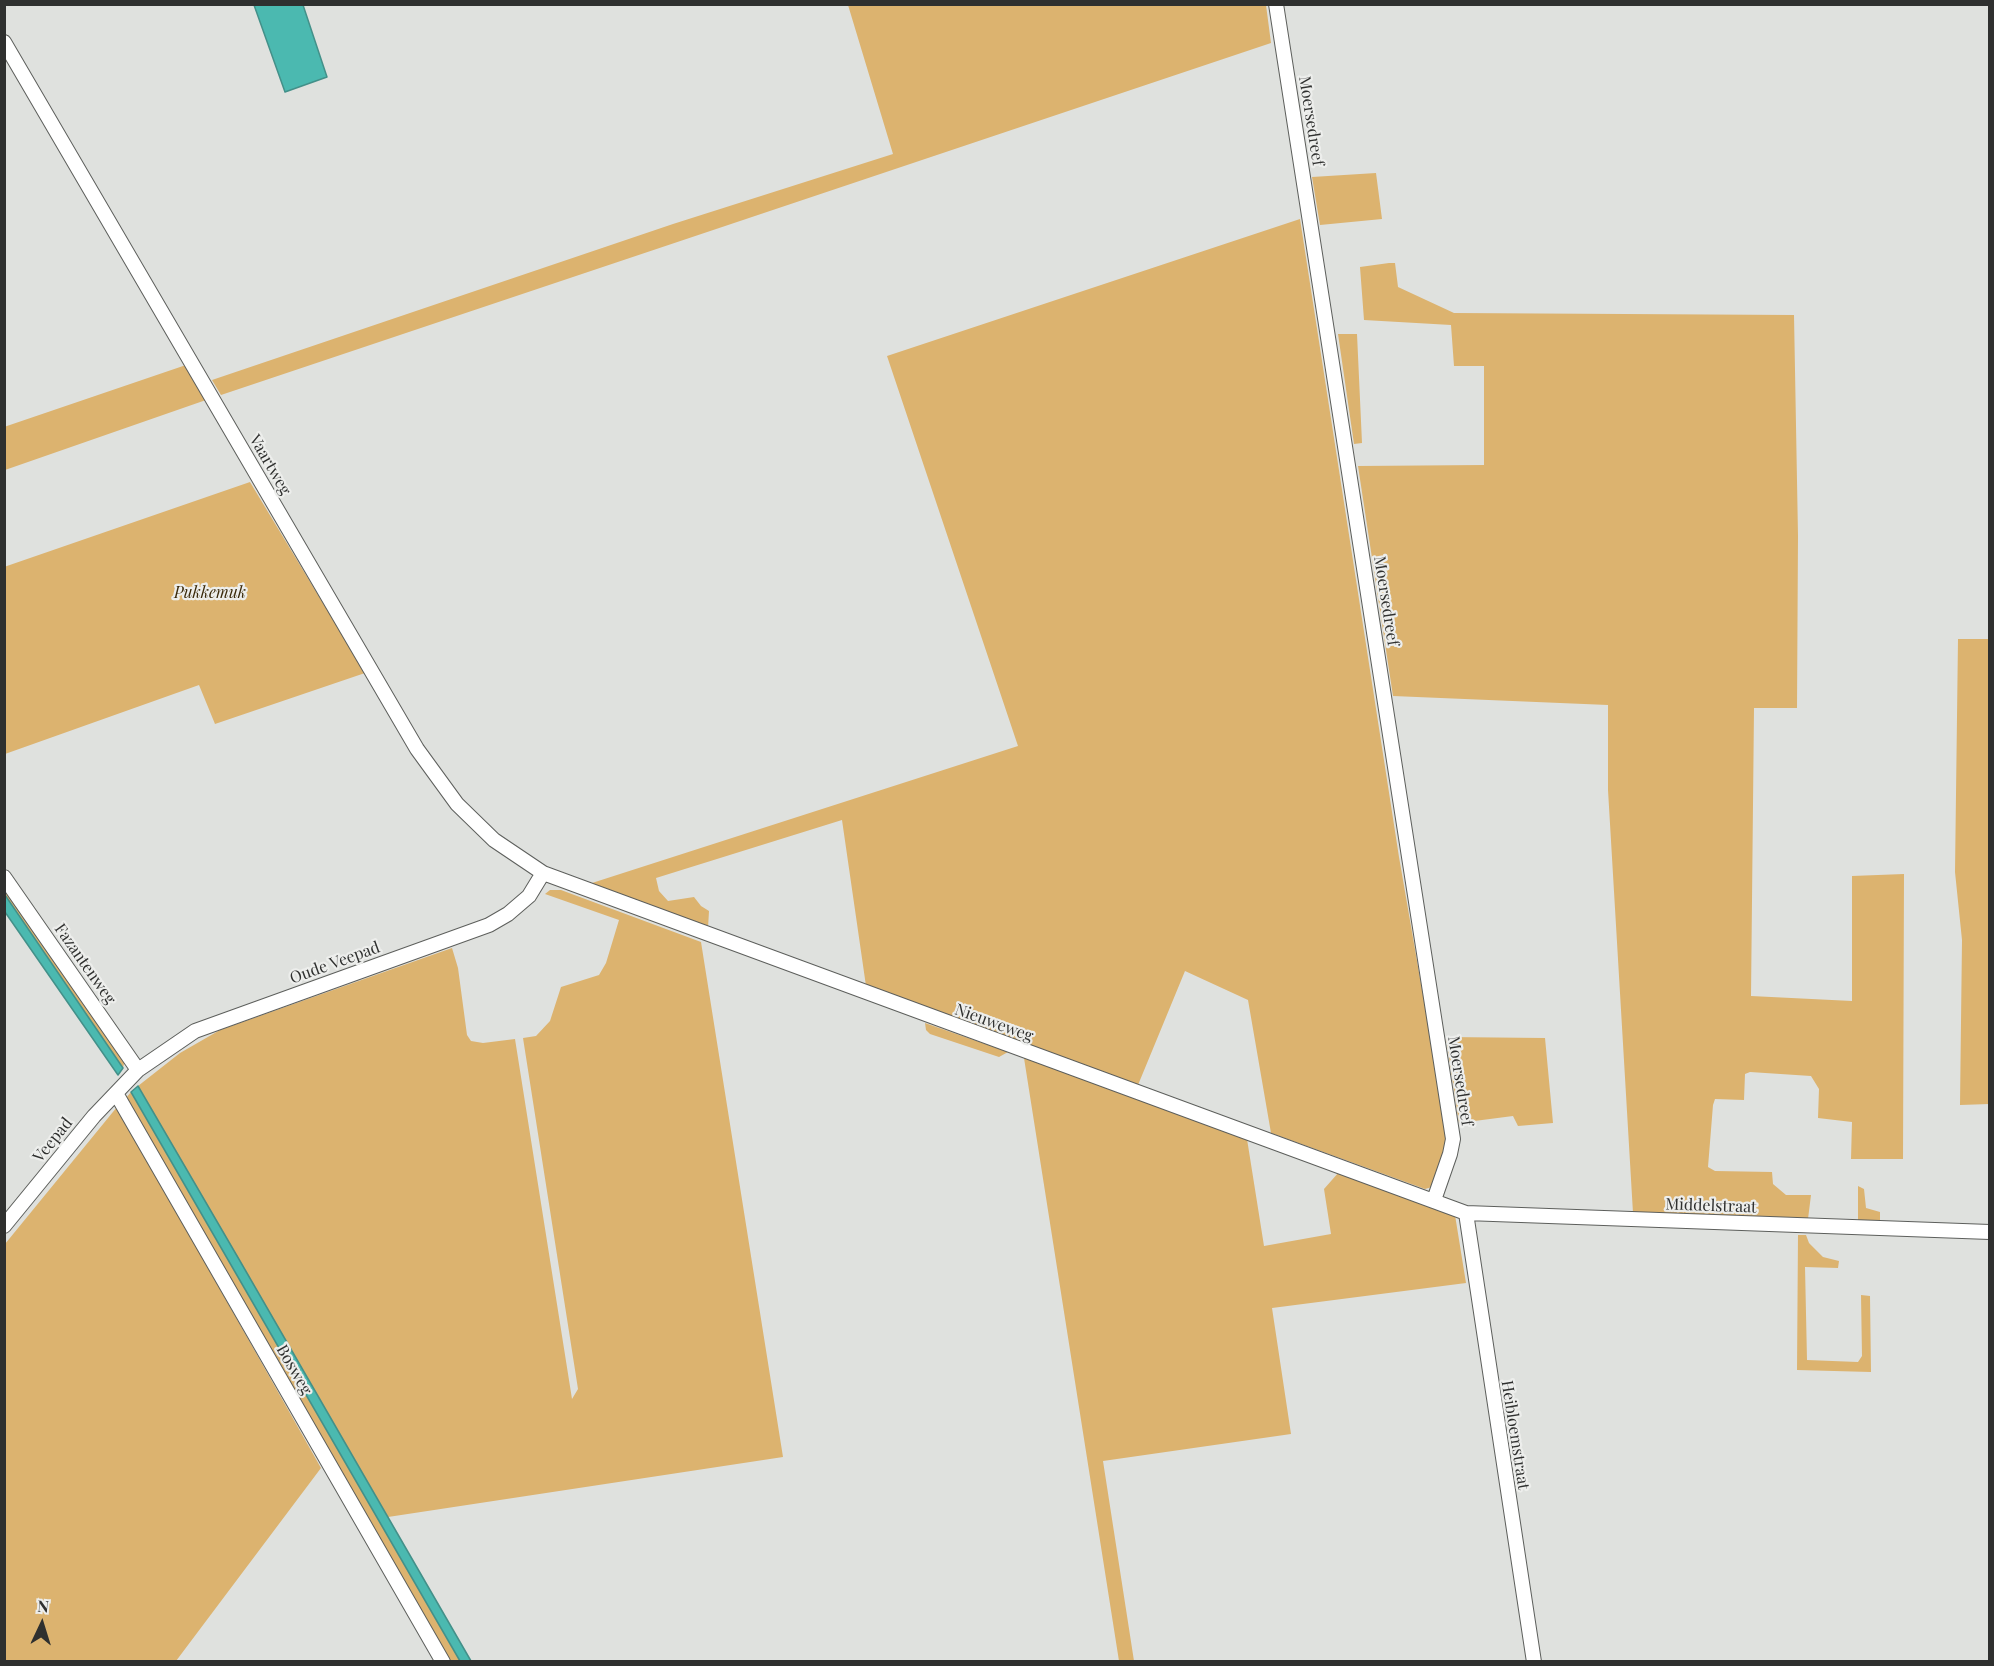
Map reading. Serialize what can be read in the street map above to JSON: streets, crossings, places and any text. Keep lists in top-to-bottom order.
{
  "streets": {
    "street": [
      "Moersedreef",
      "Vaartweg",
      "Oude Veepad",
      "Fazantenweg",
      "Nieuweweg",
      "Veepad",
      "Middelstraat",
      "Bosweg",
      "Heibloemstraat"
    ]
  },
  "crossings": [
    ["Moersedreef", "Nieuweweg"],
    ["Moersedreef", "Middelstraat"],
    ["Vaartweg", "Oude Veepad"],
    ["Vaartweg", "Nieuweweg"],
    ["Oude Veepad", "Fazantenweg"],
    ["Oude Veepad", "Nieuweweg"],
    ["Oude Veepad", "Veepad"],
    ["Fazantenweg", "Veepad"],
    ["Nieuweweg", "Middelstraat"],
    ["Veepad", "Bosweg"],
    ["Middelstraat", "Heibloemstraat"]
  ],
  "parks": ["Pukkemuk"],
  "north": "top"
}
